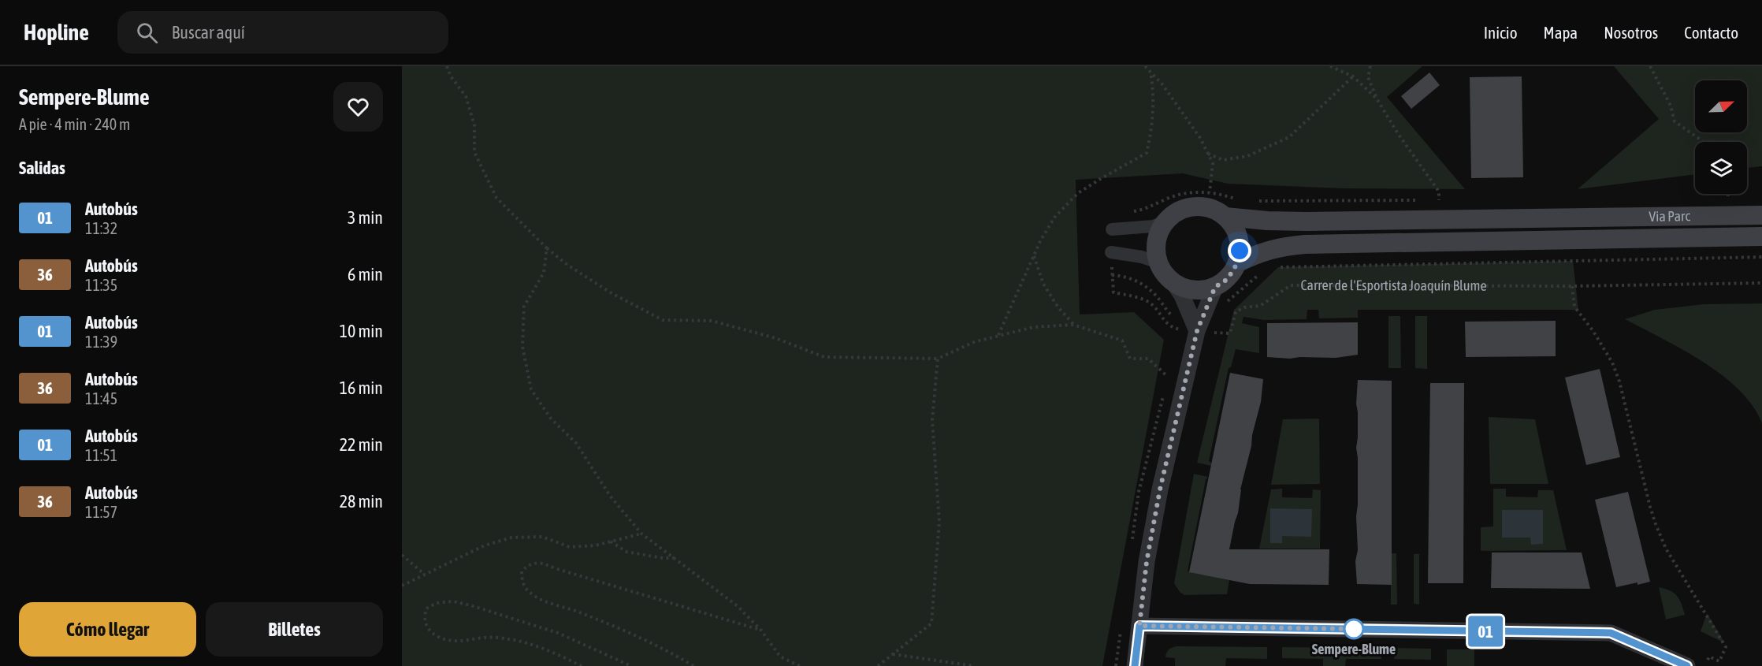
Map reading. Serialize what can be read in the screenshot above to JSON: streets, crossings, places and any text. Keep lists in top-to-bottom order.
{
  "streets": {
    "main road": ["Via Parc"],
    "path": ["Carrer de l'Esportista Joaquín Blume"]
  },
  "places": ["Sempere-Blume"],
  "lines": ["bus line 01"],
  "north": "top right",
  "page": {
    "header": "Hopline",
    "search": "Buscar aquí",
    "nav": [
      "Inicio",
      "Mapa",
      "Nosotros",
      "Contacto"
    ],
    "heading": [
      ["Sempere-Blume", "A pie · 4 min · 240 m"],
      "Salidas"
    ],
    "on_map": "01",
    "list": [
      {
        "mark": "01",
        "name": "Autobús",
        "note": "11:32",
        "value": "3 min"
      },
      {
        "mark": "36",
        "name": "Autobús",
        "note": "11:35",
        "value": "6 min"
      },
      {
        "mark": "01",
        "name": "Autobús",
        "note": "11:39",
        "value": "10 min"
      },
      {
        "mark": "36",
        "name": "Autobús",
        "note": "11:45",
        "value": "16 min"
      },
      {
        "mark": "01",
        "name": "Autobús",
        "note": "11:51",
        "value": "22 min"
      },
      {
        "mark": "36",
        "name": "Autobús",
        "note": "11:57",
        "value": "28 min"
      }
    ],
    "buttons": ["Cómo llegar", "Billetes"]
  }
}
